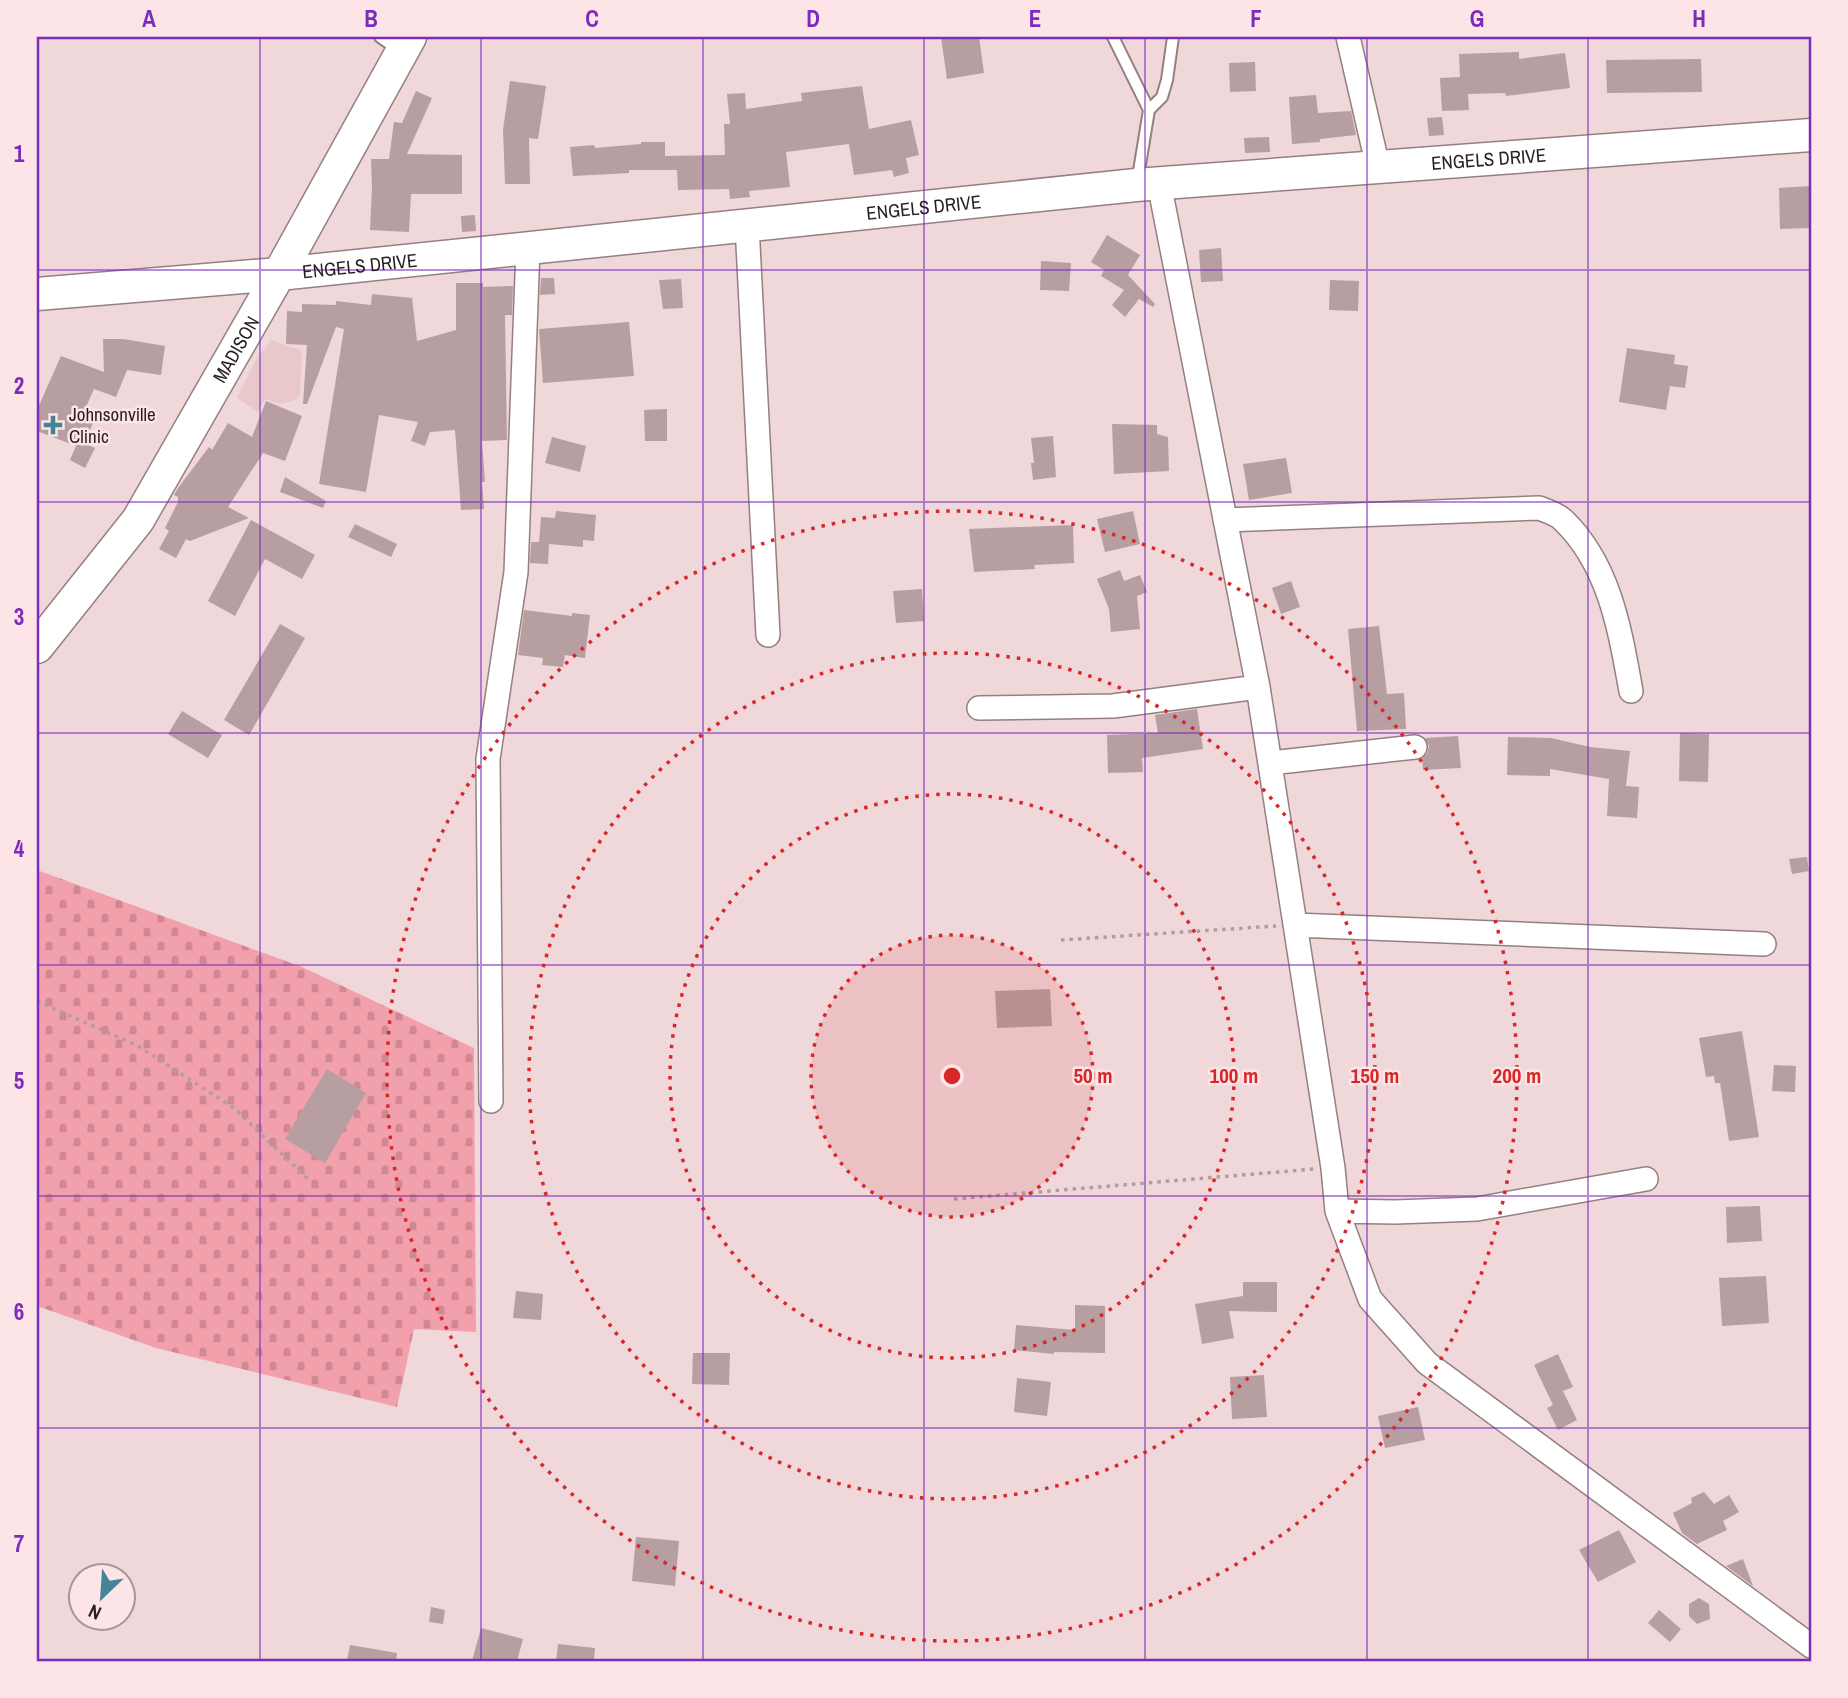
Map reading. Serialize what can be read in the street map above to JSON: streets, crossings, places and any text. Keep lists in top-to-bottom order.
{
  "streets": {
    "street": ["ENGELS DRIVE", "MADISON"]
  },
  "crossings": [
    ["ENGELS DRIVE", "MADISON"]
  ],
  "places": {
    "health": ["Johnsonville Clinic"]
  },
  "north": "bottom left",
  "grid": {
    "columns": [
      "A",
      "B",
      "C",
      "D",
      "E",
      "F",
      "G",
      "H"
    ],
    "rows": [
      "1",
      "2",
      "3",
      "4",
      "5",
      "6",
      "7"
    ]
  },
  "rings": [
    "50 m",
    "100 m",
    "150 m",
    "200 m"
  ]
}
